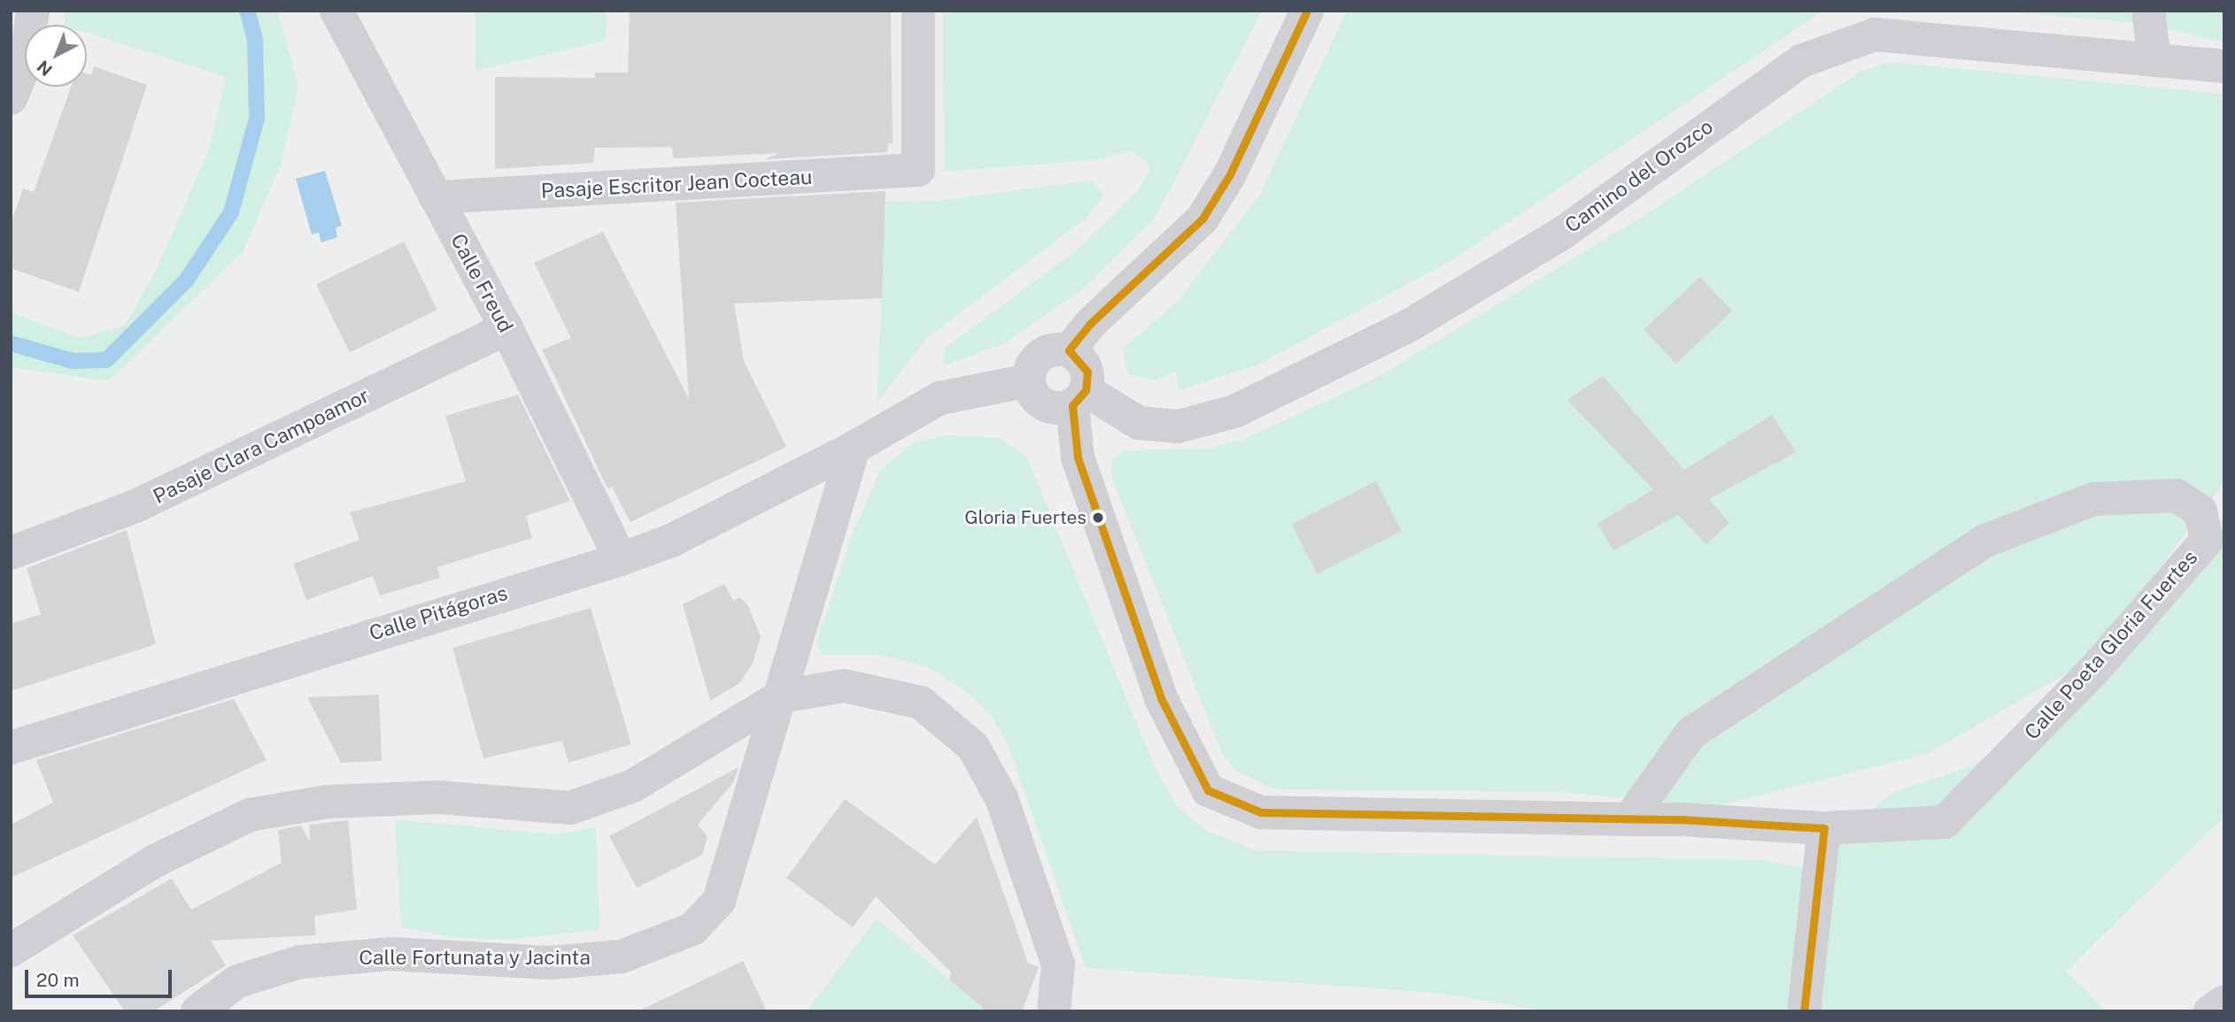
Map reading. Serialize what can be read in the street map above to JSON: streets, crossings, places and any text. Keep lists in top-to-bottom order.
{
  "streets": {
    "street": [
      "Camino del Orozco",
      "Pasaje Escritor Jean Cocteau",
      "Calle Freud",
      "Pasaje Clara Campoamor",
      "Calle Pitágoras",
      "Calle Poeta Gloria Fuertes",
      "Calle Fortunata y Jacinta"
    ]
  },
  "crossings": [
    ["Camino del Orozco", "Calle Poeta Gloria Fuertes"],
    ["Pasaje Escritor Jean Cocteau", "Calle Freud"],
    ["Calle Freud", "Pasaje Clara Campoamor"],
    ["Calle Freud", "Calle Pitágoras"],
    ["Calle Pitágoras", "Calle Fortunata y Jacinta"]
  ],
  "places": ["Gloria Fuertes"],
  "scale_bar": "20 m",
  "north": "bottom left"
}
